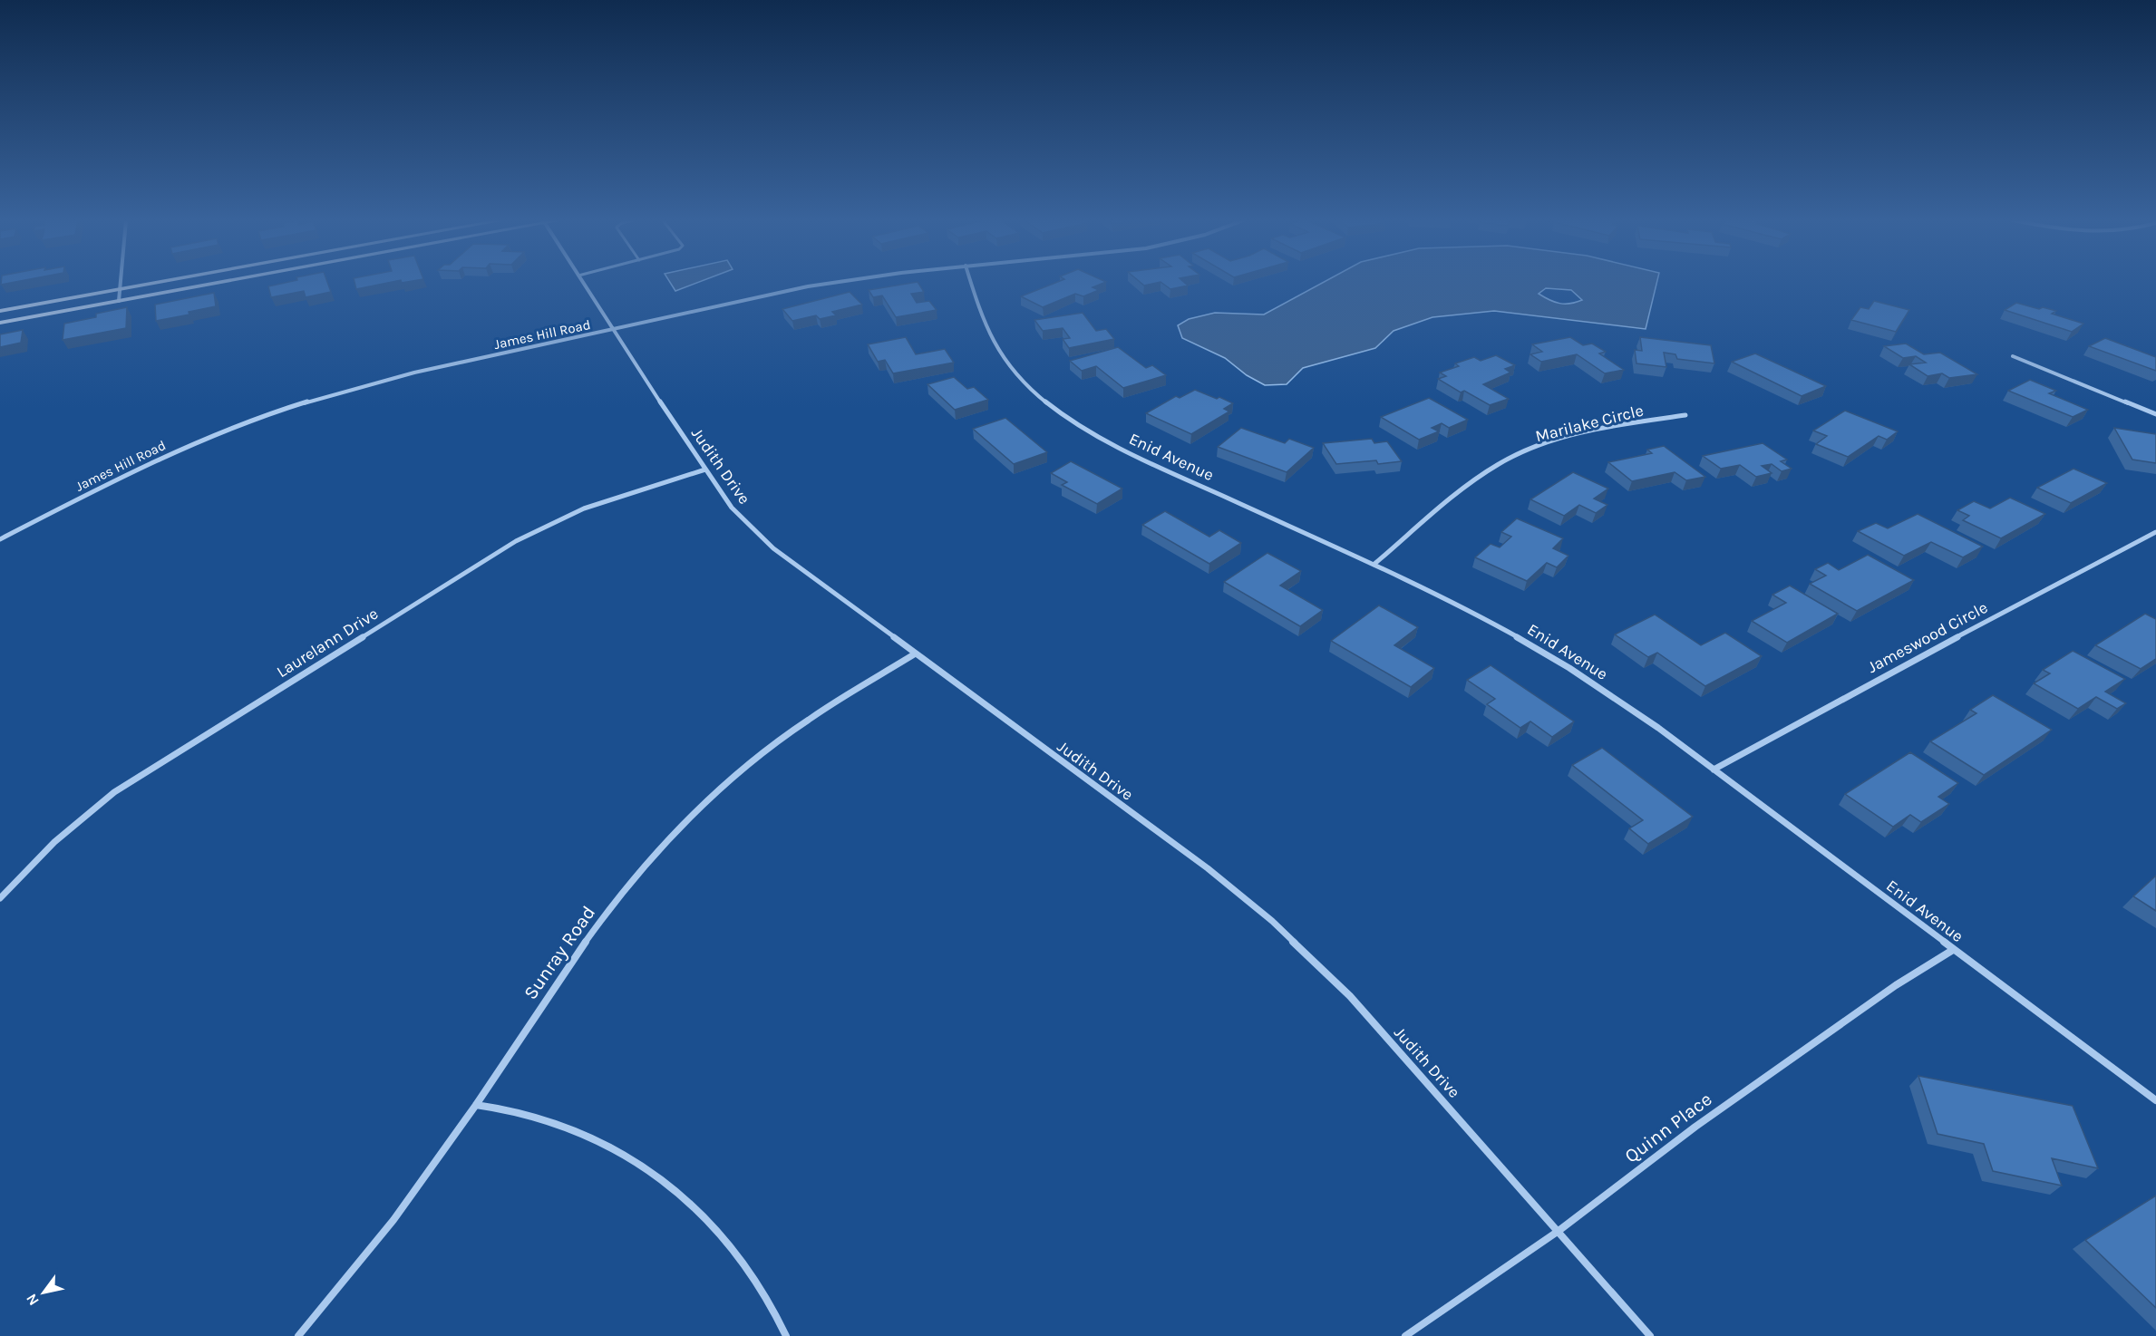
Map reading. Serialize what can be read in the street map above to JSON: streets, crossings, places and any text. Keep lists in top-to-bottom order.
{
  "streets": {
    "street": [
      "James Hill Road",
      "Marilake Circle",
      "Enid Avenue",
      "Judith Drive",
      "Jameswood Circle",
      "Laurelann Drive",
      "Sunray Road",
      "Quinn Place"
    ]
  },
  "crossings": [
    ["James Hill Road", "Judith Drive"],
    ["Marilake Circle", "Enid Avenue"],
    ["Enid Avenue", "Jameswood Circle"],
    ["Enid Avenue", "Quinn Place"],
    ["Judith Drive", "Laurelann Drive"],
    ["Judith Drive", "Sunray Road"],
    ["Judith Drive", "Quinn Place"]
  ],
  "north": "bottom left"
}
